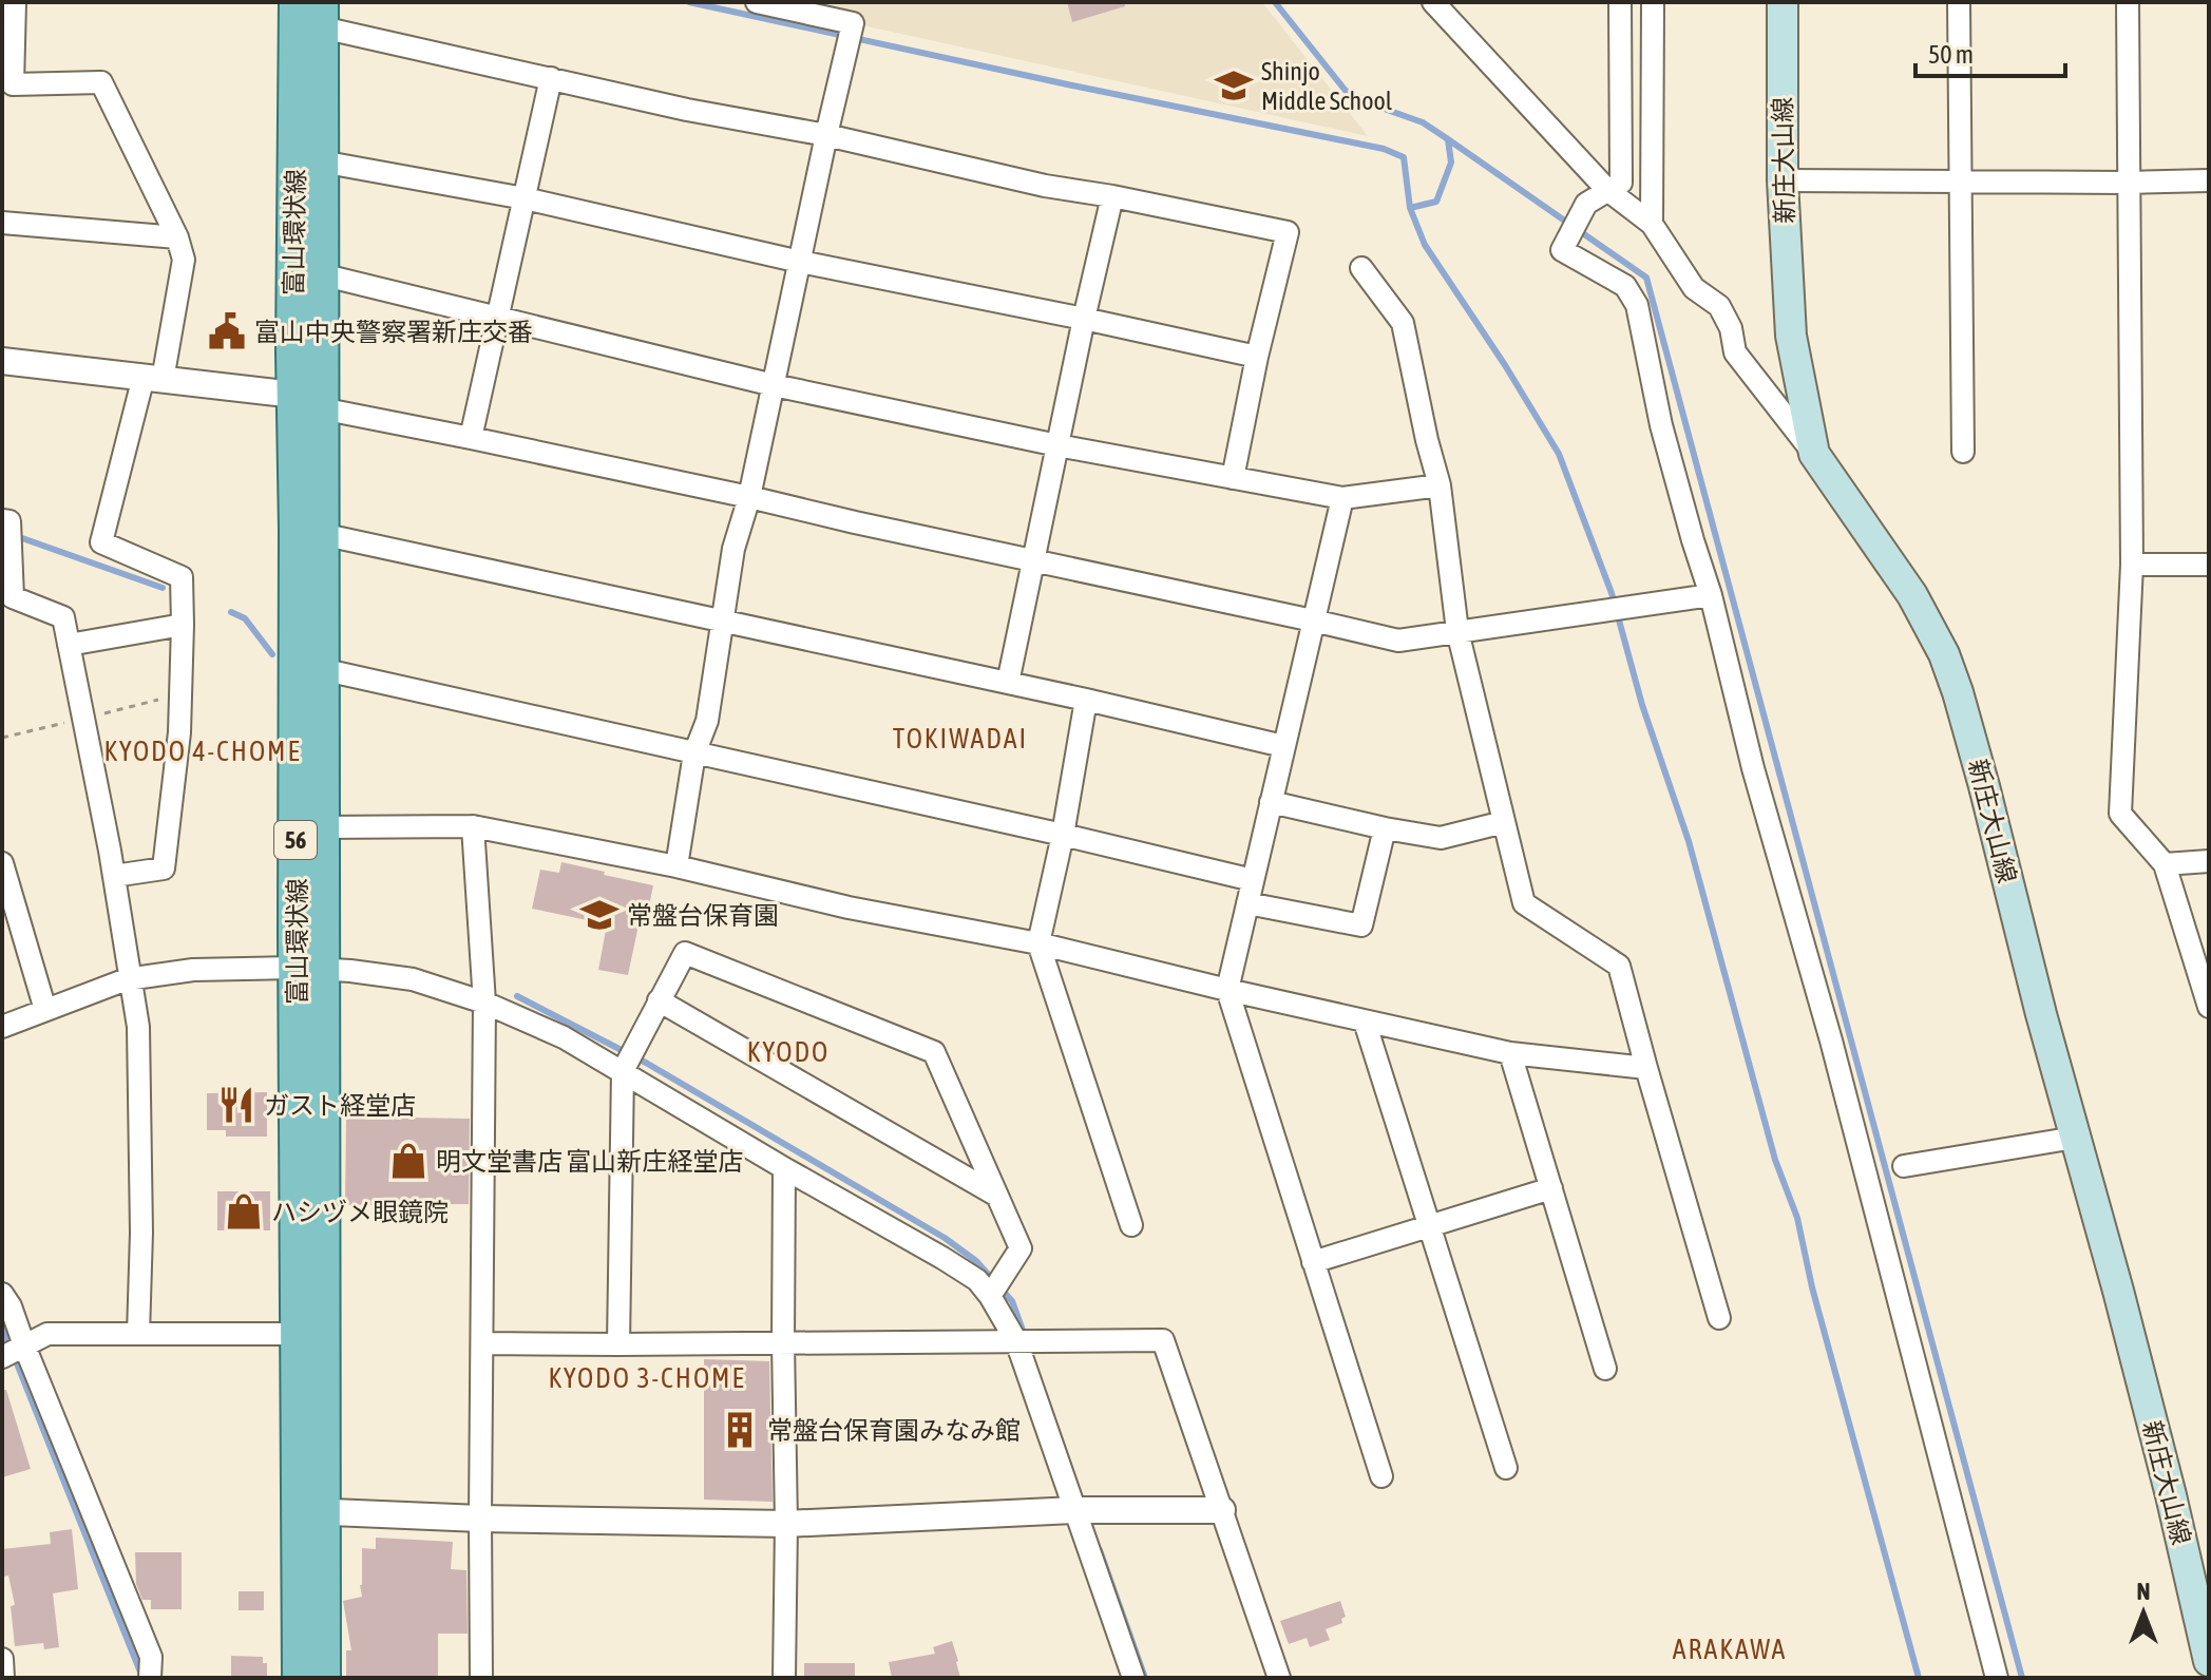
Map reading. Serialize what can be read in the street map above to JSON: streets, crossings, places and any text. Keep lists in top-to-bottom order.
{
  "streets": {
    "main road": ["新庄大山線", "富山環状線", "56"]
  },
  "districts": [
    "TOKIWADAI",
    "KYODO 4-CHOME",
    "KYODO",
    "KYODO 3-CHOME",
    "ARAKAWA"
  ],
  "places": {
    "school or university": ["Shinjo Middle School", "常盤台保育園"],
    "public building": ["富山中央警察署新庄交番"],
    "restaurant": ["ガスト経堂店"],
    "shop": ["明文堂書店 富山新庄経堂店", "ハシヅメ眼鏡院"],
    "building": ["常盤台保育園みなみ館"]
  },
  "scale_bar": "50 m",
  "north": "top"
}
